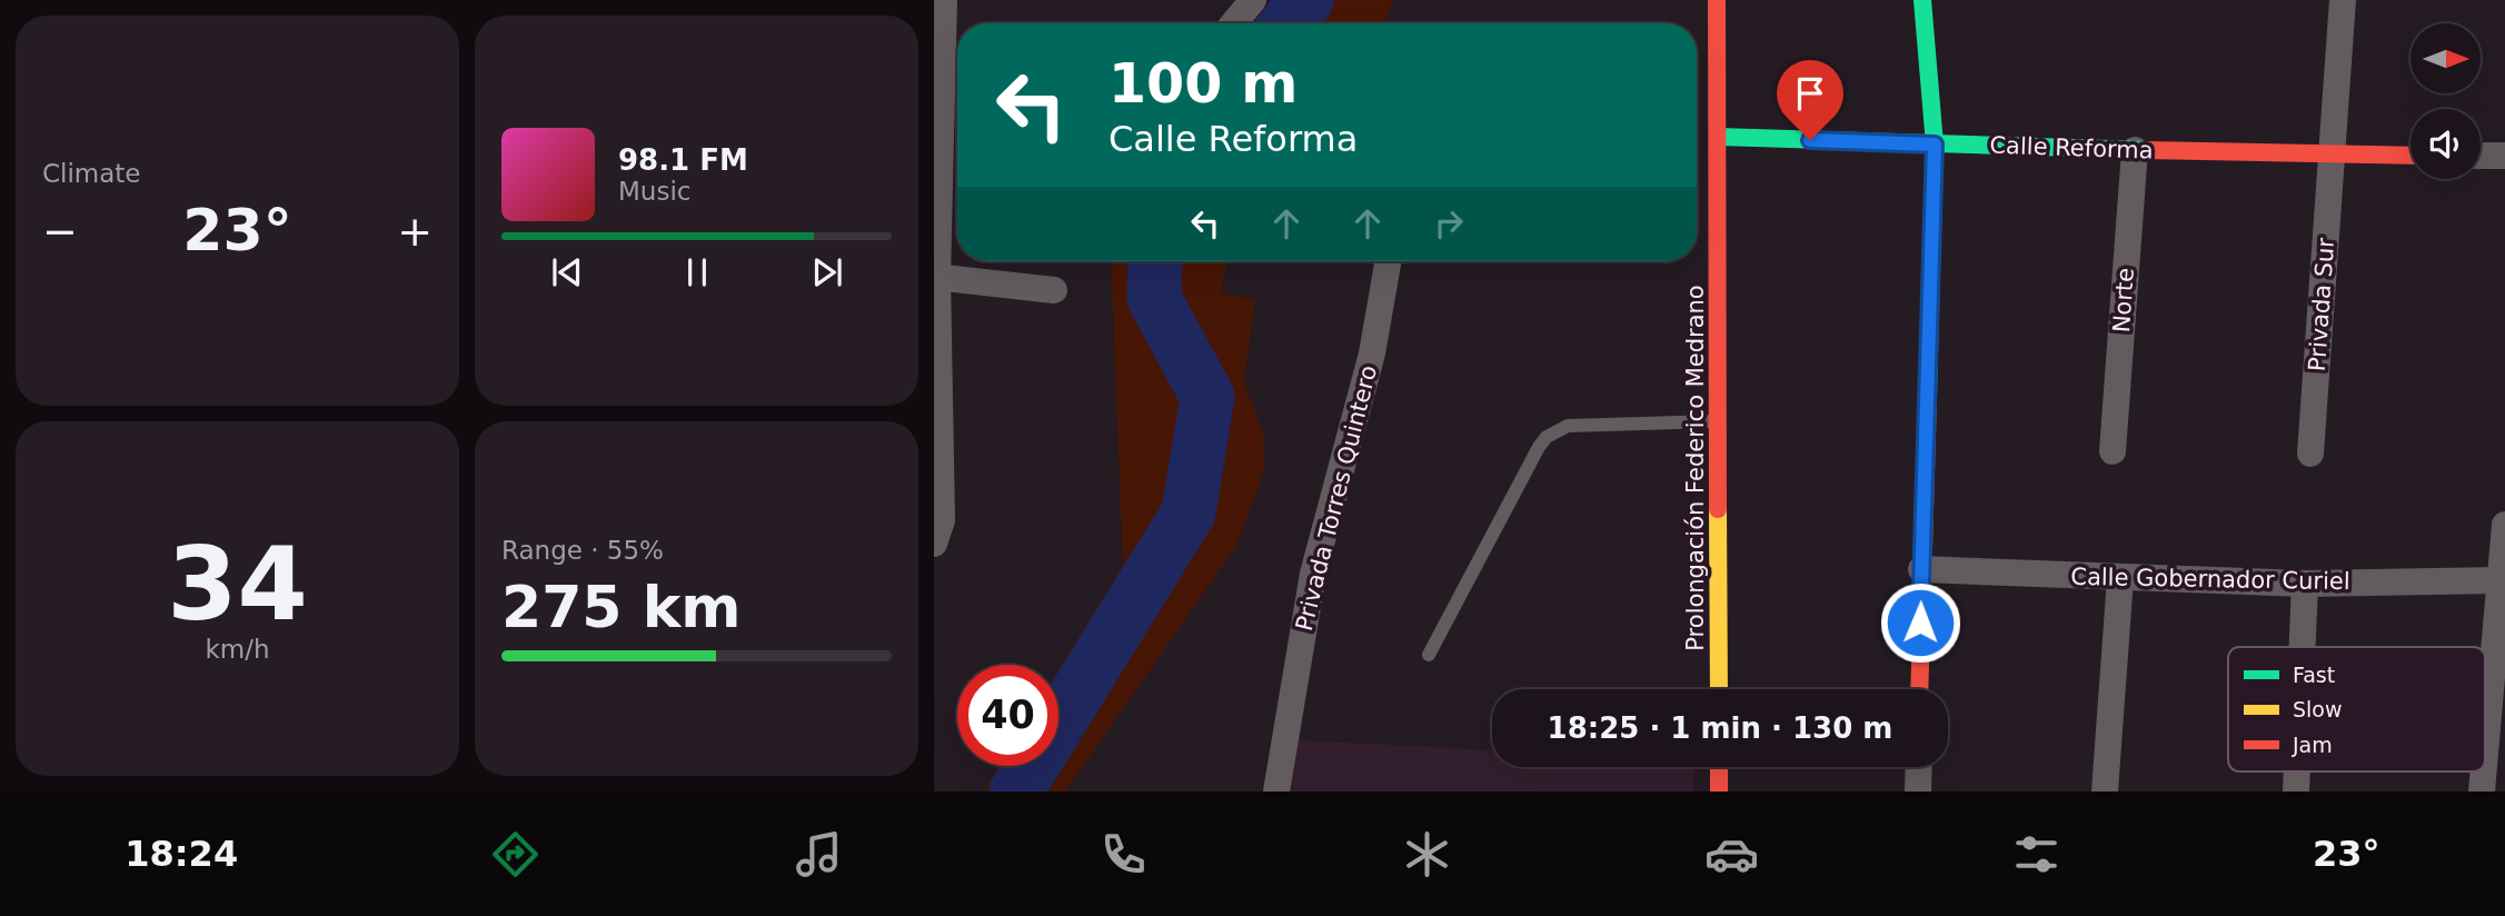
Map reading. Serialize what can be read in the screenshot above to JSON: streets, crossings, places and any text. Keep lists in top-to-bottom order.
{
  "streets": {
    "street": [
      "Calle Reforma",
      "Norte",
      "Privada Sur",
      "Prolongación Federico Medrano",
      "Privada Torres Quintero",
      "Calle Gobernador Curiel"
    ]
  },
  "crossings": [
    ["Calle Reforma", "Norte"],
    ["Calle Reforma", "Privada Sur"],
    ["Calle Reforma", "Prolongación Federico Medrano"]
  ],
  "legend": ["Fast", "Slow", "Jam"],
  "north": "right",
  "page": {
    "tile": [
      "Climate",
      ["34", "km/h"],
      ["Range · 55%", "275 km"]
    ],
    "turn": ["100 m", "Calle Reforma"],
    "song": ["98.1 FM", "Music"],
    "heat": ["−", "23°", "+"],
    "limit": "40",
    "trip": "18:25 · 1 min · 130 m",
    "tabs": ["18:24", "23°"]
  }
}
